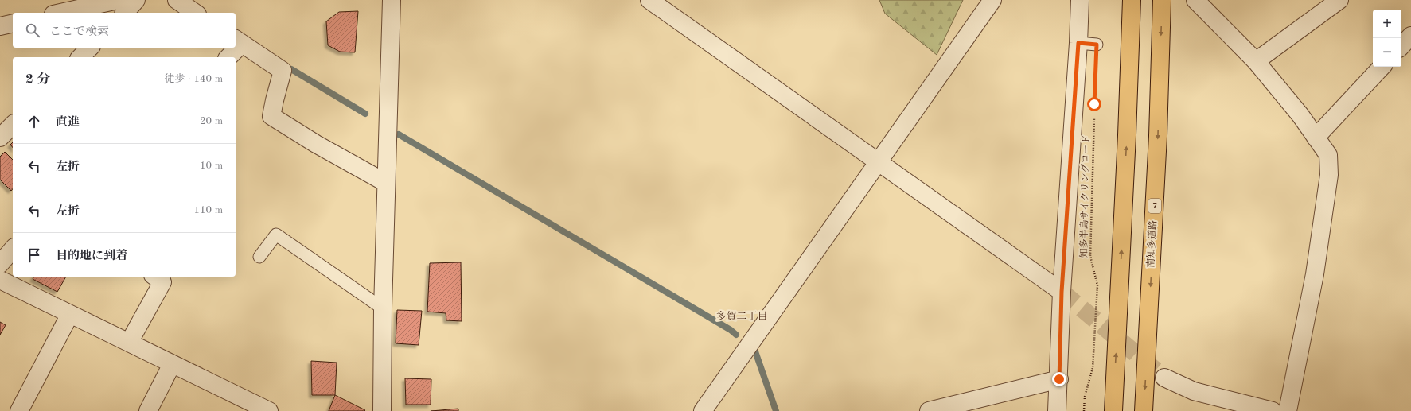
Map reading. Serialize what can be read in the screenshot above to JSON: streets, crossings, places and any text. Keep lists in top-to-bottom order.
{
  "streets": {
    "highway": ["7", "南知多道路"],
    "path": ["知多半島サイクリングロード"]
  },
  "districts": ["多賀二丁目"],
  "page": {
    "map_buttons": ["+", "−"],
    "search": "ここで検索",
    "heading": ["2 分", "徒歩 · 140 m"],
    "list": [
      ["直進", "20 m"],
      ["左折", "10 m"],
      ["左折", "110 m"],
      "目的地に到着"
    ]
  }
}
